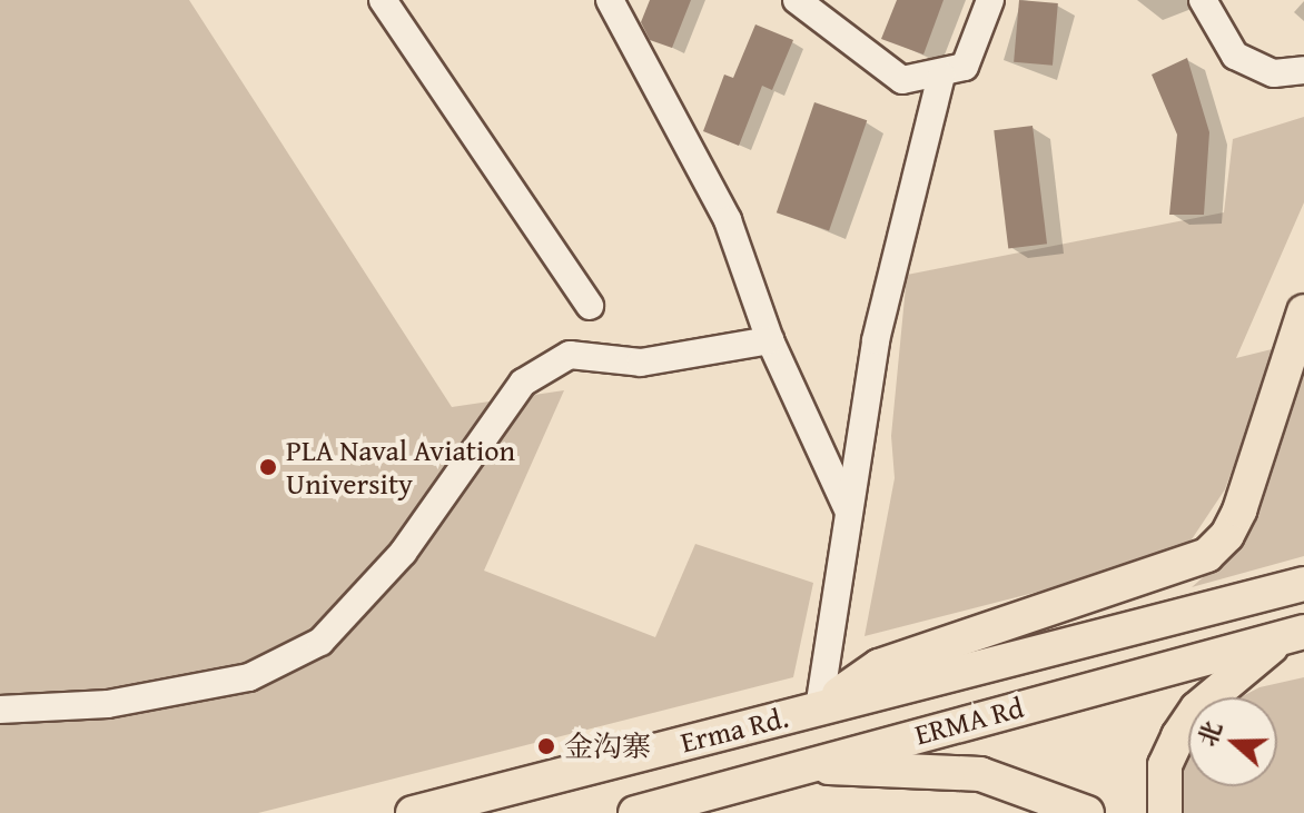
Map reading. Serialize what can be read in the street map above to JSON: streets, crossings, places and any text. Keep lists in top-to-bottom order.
{
  "streets": {
    "main road": ["ERMA Rd", "Erma Rd."]
  },
  "crossings": [
    ["ERMA Rd", "Erma Rd."]
  ],
  "places": ["PLA Naval Aviation University", "金沟寨"],
  "north": "left"
}
